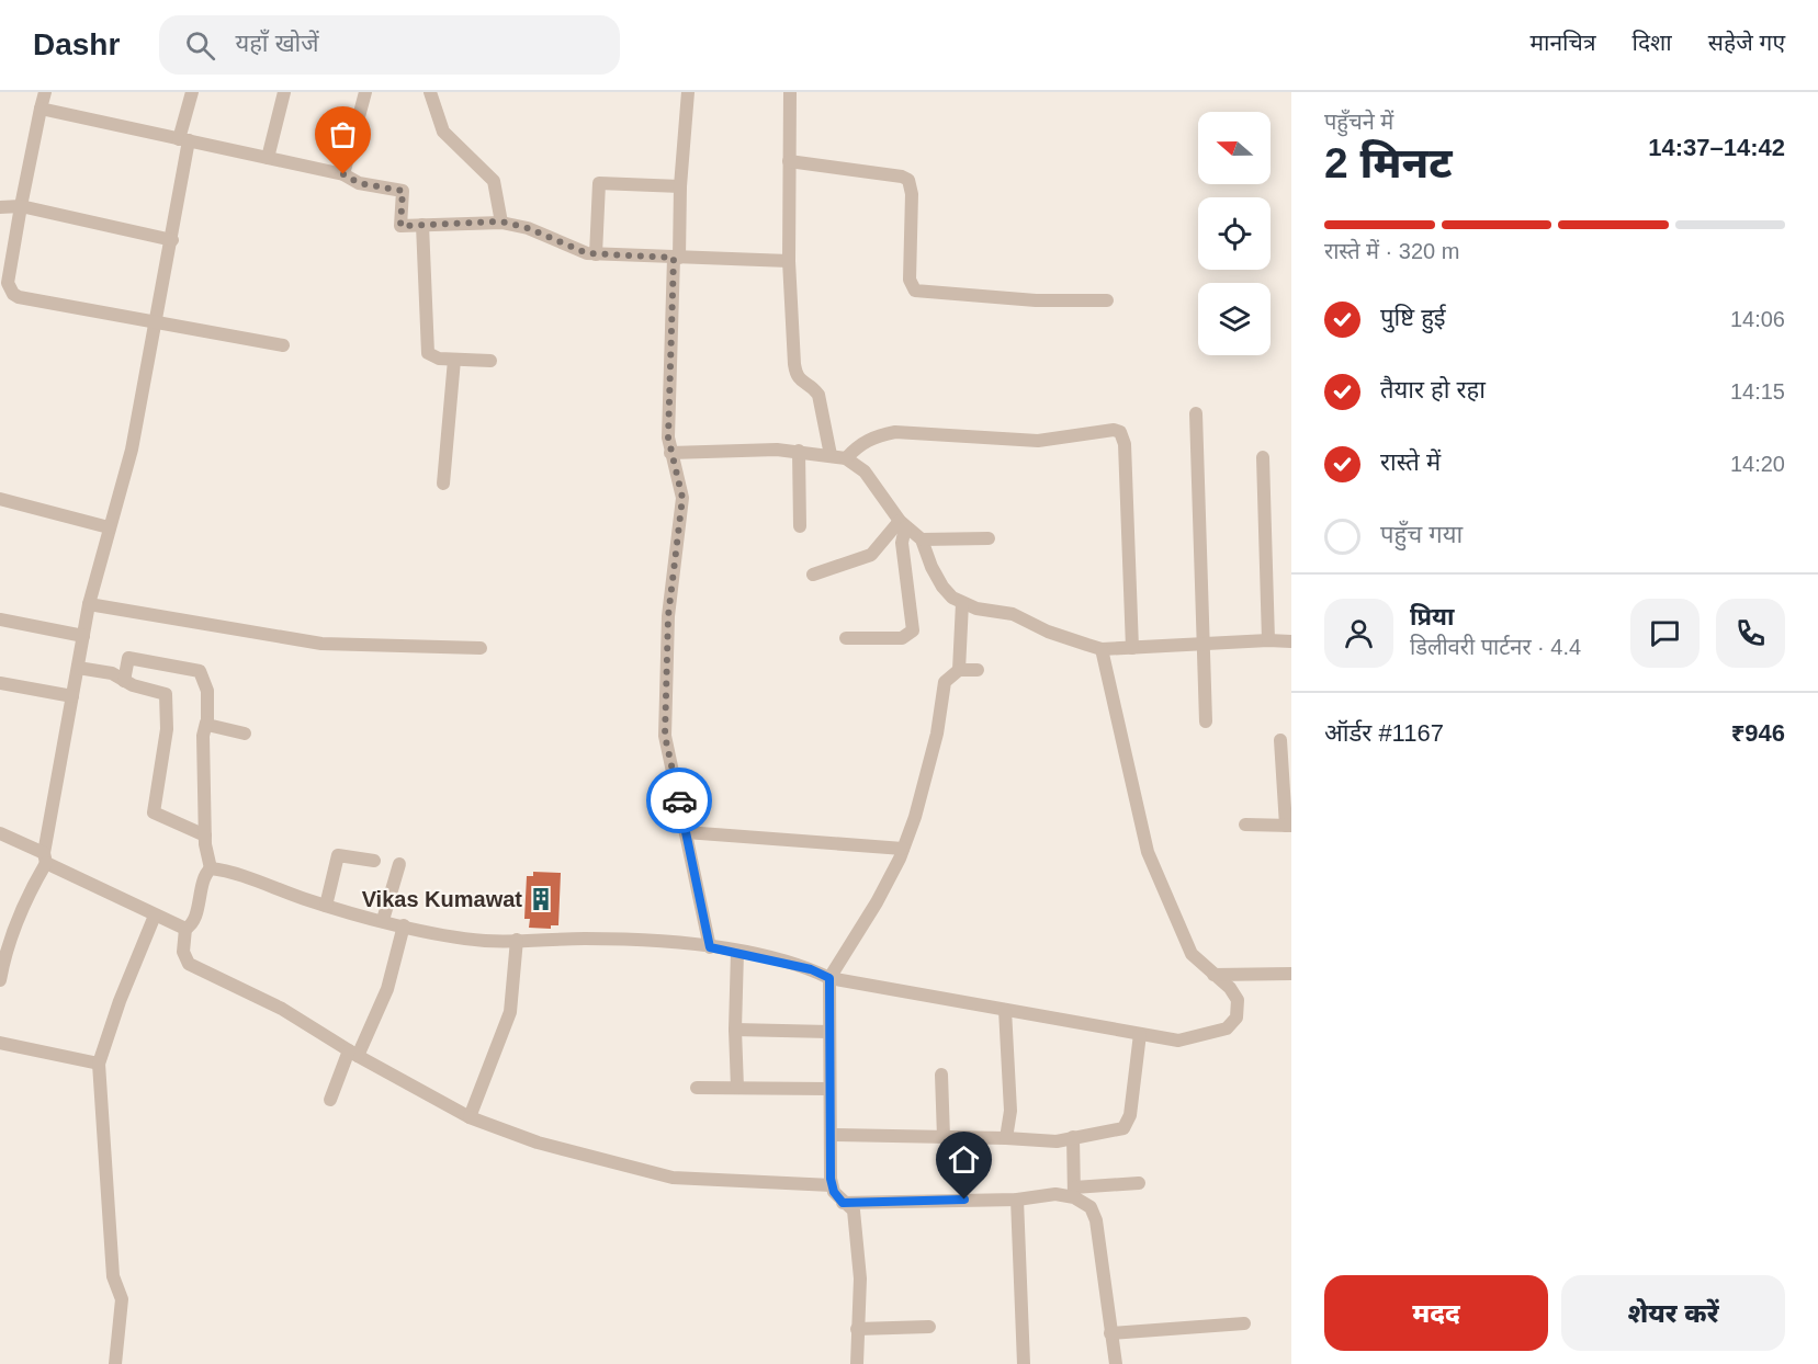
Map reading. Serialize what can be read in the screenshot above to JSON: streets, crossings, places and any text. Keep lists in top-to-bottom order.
{
  "places": {
    "building": ["Vikas Kumawat"]
  },
  "north": "left",
  "page": {
    "header": "Dashr",
    "search": "यहाँ खोजें",
    "nav": ["मानचित्र", "दिशा", "सहेजे गए"],
    "heading": ["2 मिनट", "पहुँचने में", "14:37–14:42"],
    "panel": [
      "प्रिया",
      "डिलीवरी पार्टनर · 4.4",
      "ऑर्डर #1167",
      "₹946"
    ],
    "bar": "रास्ते में · 320 m",
    "list": [
      ["पुष्टि हुई", "14:06"],
      ["तैयार हो रहा", "14:15"],
      ["रास्ते में", "14:20"],
      "पहुँच गया"
    ],
    "buttons": ["मदद", "शेयर करें"]
  }
}
